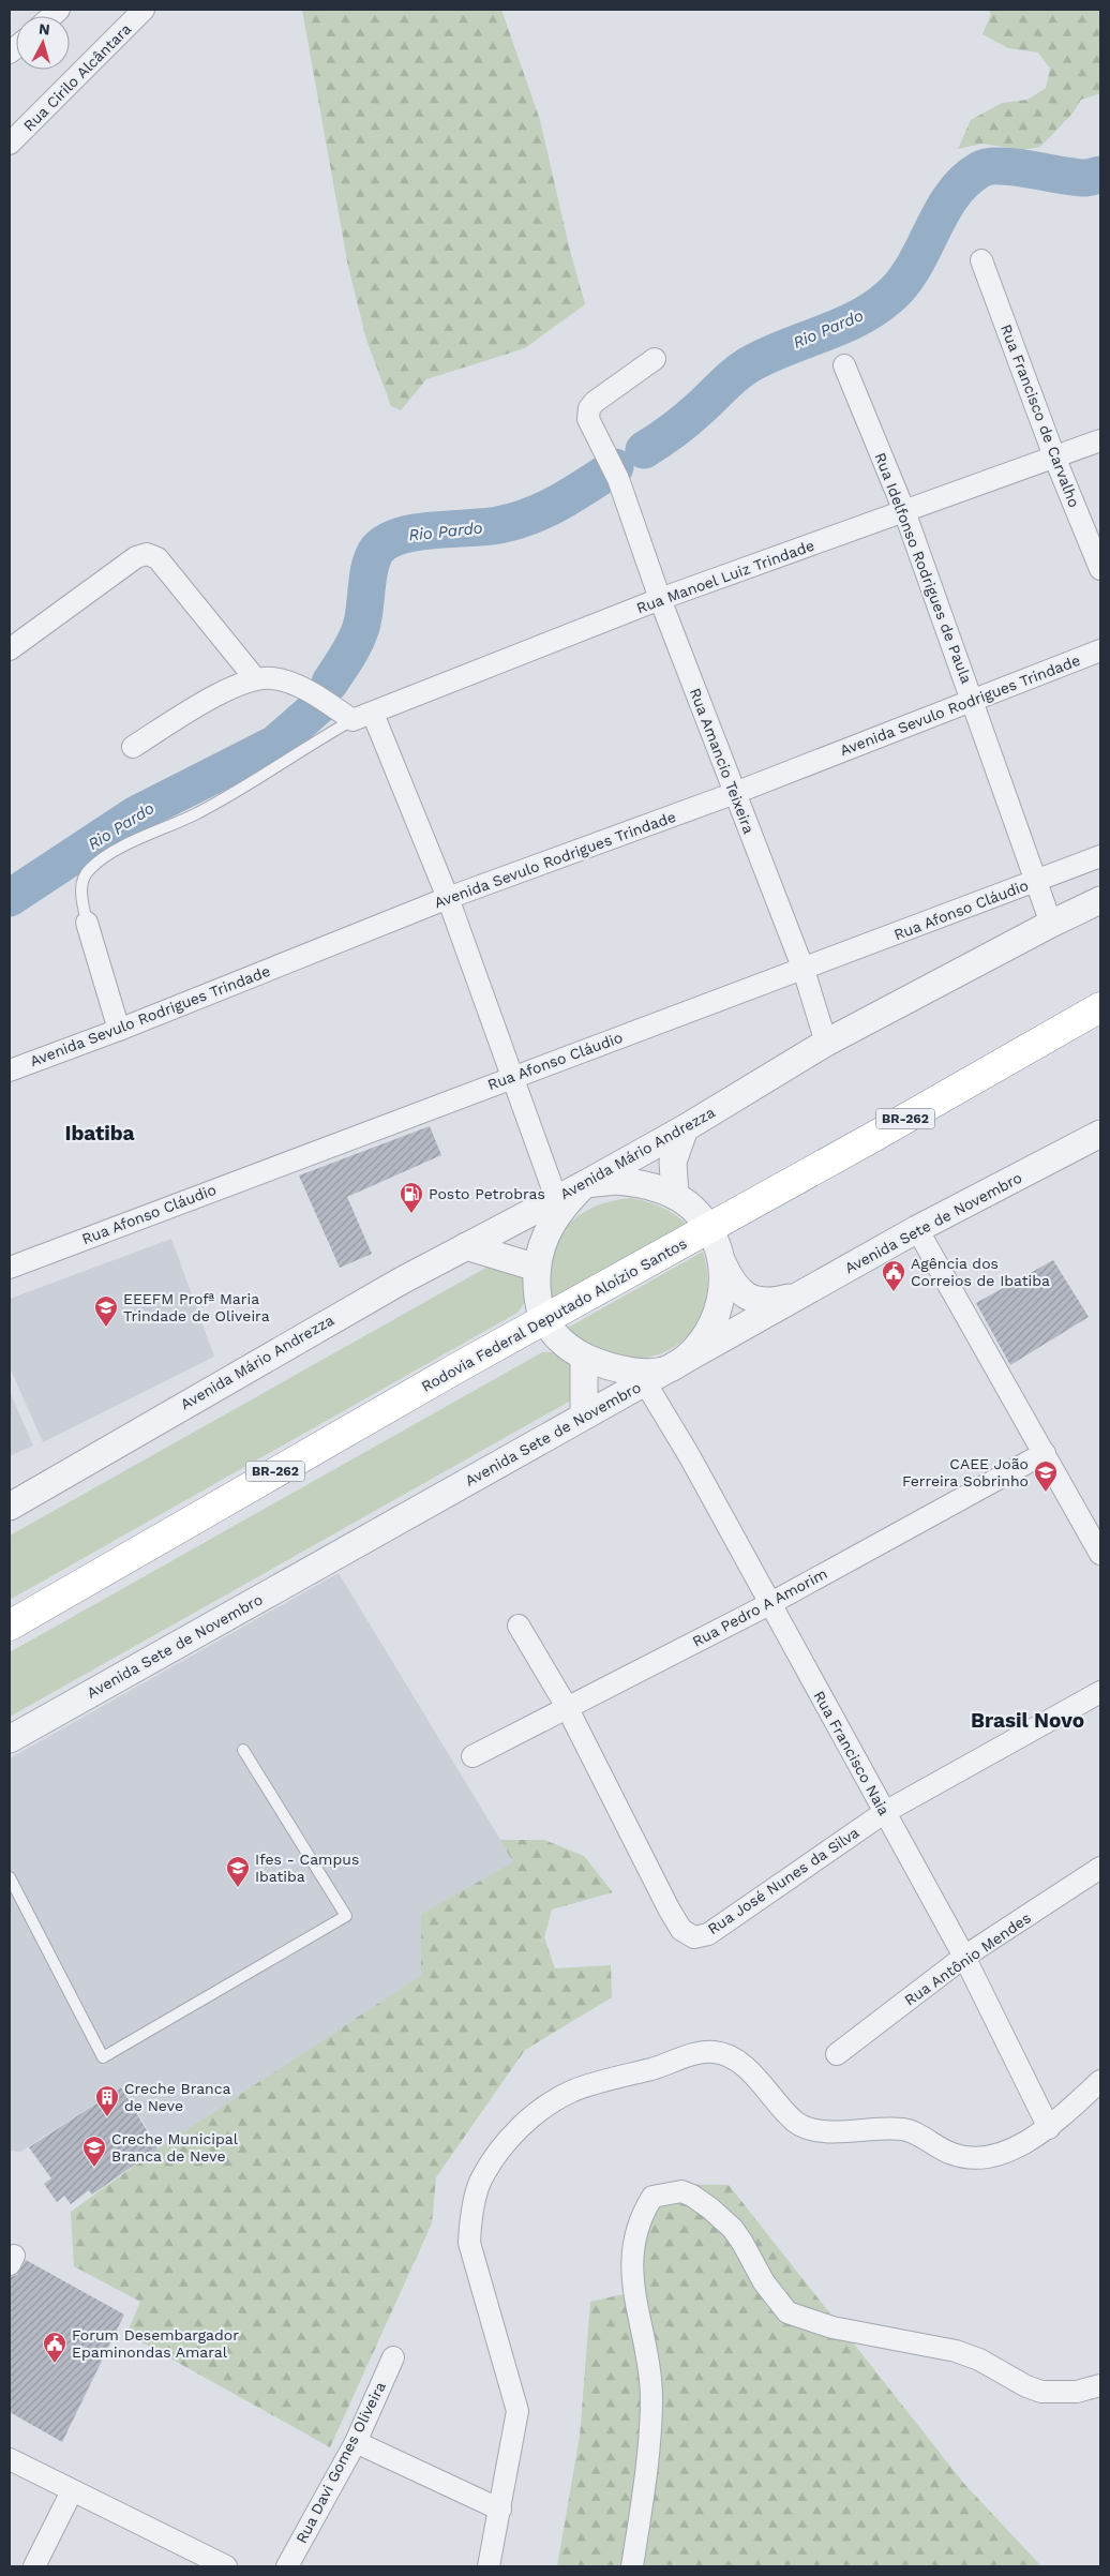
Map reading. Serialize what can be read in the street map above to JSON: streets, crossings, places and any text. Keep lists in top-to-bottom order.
{
  "streets": {
    "highway": ["BR-262", "Rodovia Federal Deputado Aloízio Santos"],
    "street": [
      "Rua Cirilo Alcântara",
      "Rua Francisco de Carvalho",
      "Rua Idelfonso Rodrigues de Paula",
      "Rua Manoel Luiz Trindade",
      "Avenida Sevulo Rodrigues Trindade",
      "Rua Amancio Teixeira",
      "Rua Afonso Cláudio",
      "Avenida Mário Andrezza",
      "Avenida Sete de Novembro",
      "Rua Pedro A Amorim",
      "Rua Francisco Naia",
      "Rua José Nunes da Silva",
      "Rua Antônio Mendes",
      "Rua Davi Gomes Oliveira"
    ]
  },
  "crossings": [
    ["Rua Francisco de Carvalho", "Rua Manoel Luiz Trindade"],
    ["Rua Idelfonso Rodrigues de Paula", "Rua Manoel Luiz Trindade"],
    ["Rua Idelfonso Rodrigues de Paula", "Avenida Sevulo Rodrigues Trindade"],
    ["Rua Idelfonso Rodrigues de Paula", "Rua Afonso Cláudio"],
    ["Rua Idelfonso Rodrigues de Paula", "Avenida Mário Andrezza"],
    ["Rua Manoel Luiz Trindade", "Rua Amancio Teixeira"],
    ["Avenida Sevulo Rodrigues Trindade", "Rua Amancio Teixeira"],
    ["Rua Amancio Teixeira", "Rua Afonso Cláudio"],
    ["Rua Amancio Teixeira", "Avenida Mário Andrezza"],
    ["Avenida Sete de Novembro", "Rua Francisco Naia"],
    ["Rua Pedro A Amorim", "Rua Francisco Naia"],
    ["Rua Pedro A Amorim", "Rua José Nunes da Silva"],
    ["Rua Francisco Naia", "Rua José Nunes da Silva"],
    ["Rua Francisco Naia", "Rua Antônio Mendes"]
  ],
  "districts": ["Ibatiba", "Brasil Novo"],
  "water": ["Rio Pardo"],
  "places": {
    "fuel station": ["Posto Petrobras"],
    "public building": ["Agência dos Correios de Ibatiba", "Forum Desembargador Epaminondas Amaral"],
    "school or university": [
      "EEEFM Profª Maria Trindade de Oliveira",
      "CAEE João Ferreira Sobrinho",
      "Ifes - Campus Ibatiba",
      "Creche Municipal Branca de Neve"
    ],
    "building": ["Creche Branca de Neve"]
  },
  "north": "top"
}
